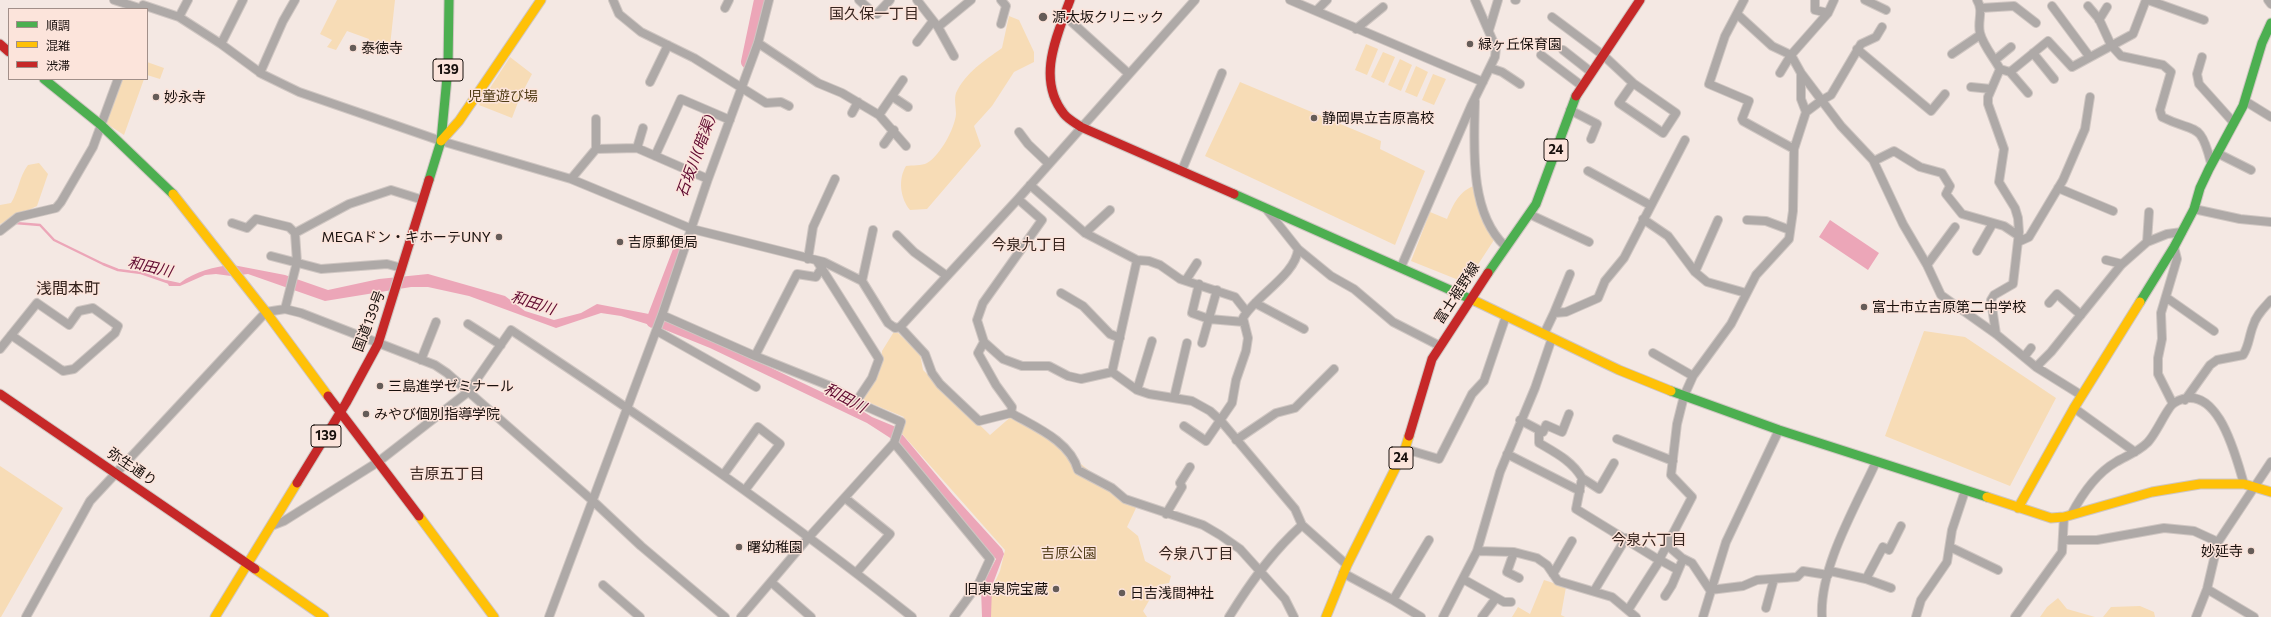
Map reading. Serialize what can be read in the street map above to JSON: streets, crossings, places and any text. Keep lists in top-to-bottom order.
{
  "streets": {
    "main road": [
      "139",
      "24",
      "富士裾野線",
      "国道139号",
      "弥生通り"
    ]
  },
  "crossings": [
    ["国道139号", "弥生通り"]
  ],
  "districts": [
    "国久保一丁目",
    "今泉九丁目",
    "浅間本町",
    "吉原五丁目",
    "今泉六丁目",
    "今泉八丁目"
  ],
  "water": ["石坂川(暗渠)", "和田川"],
  "parks": ["児童遊び場", "吉原公園"],
  "places": [
    "源太坂クリニック",
    "緑ヶ丘保育園",
    "泰徳寺",
    "妙永寺",
    "静岡県立吉原高校",
    "MEGAドン・キホーテUNY",
    "吉原郵便局",
    "富士市立吉原第二中学校",
    "三島進学ゼミナール",
    "みやび個別指導学院",
    "曙幼稚園",
    "妙延寺",
    "旧東泉院宝蔵",
    "日吉浅間神社"
  ],
  "legend": ["順調", "混雑", "渋滞"]
}
